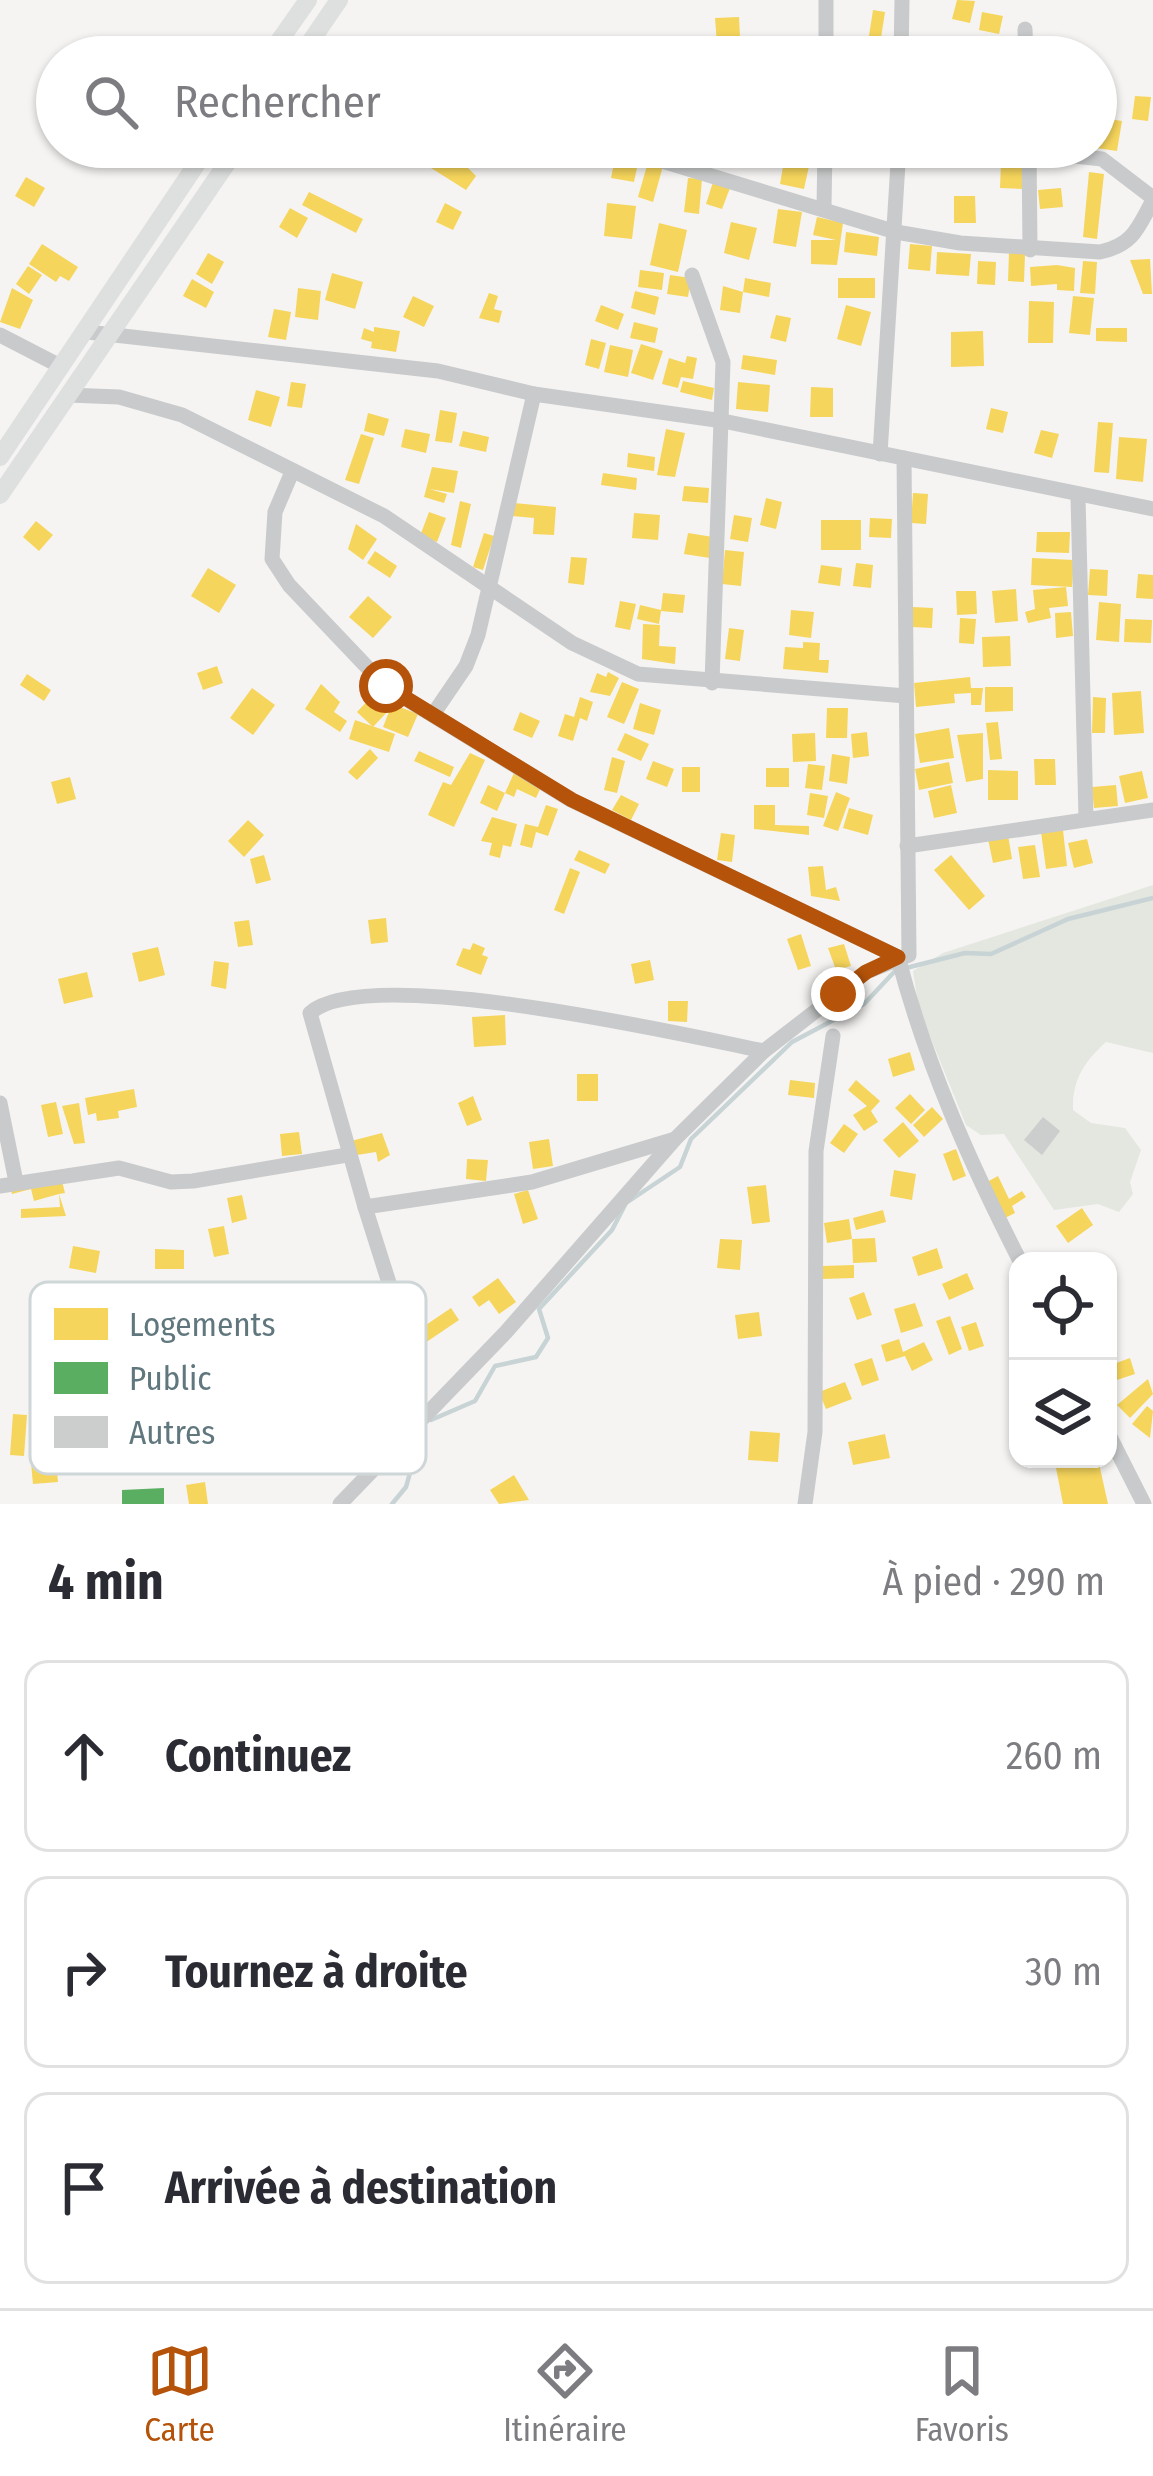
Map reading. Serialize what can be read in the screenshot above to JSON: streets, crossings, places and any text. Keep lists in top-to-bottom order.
{
  "legend": ["Logements", "Public", "Autres"],
  "page": {
    "search": "Rechercher",
    "heading": ["4 min", "À pied · 290 m"],
    "list": [
      ["Continuez", "260 m"],
      ["Tournez à droite", "30 m"],
      "Arrivée à destination"
    ],
    "nav": ["Carte", "Itinéraire", "Favoris"]
  }
}
